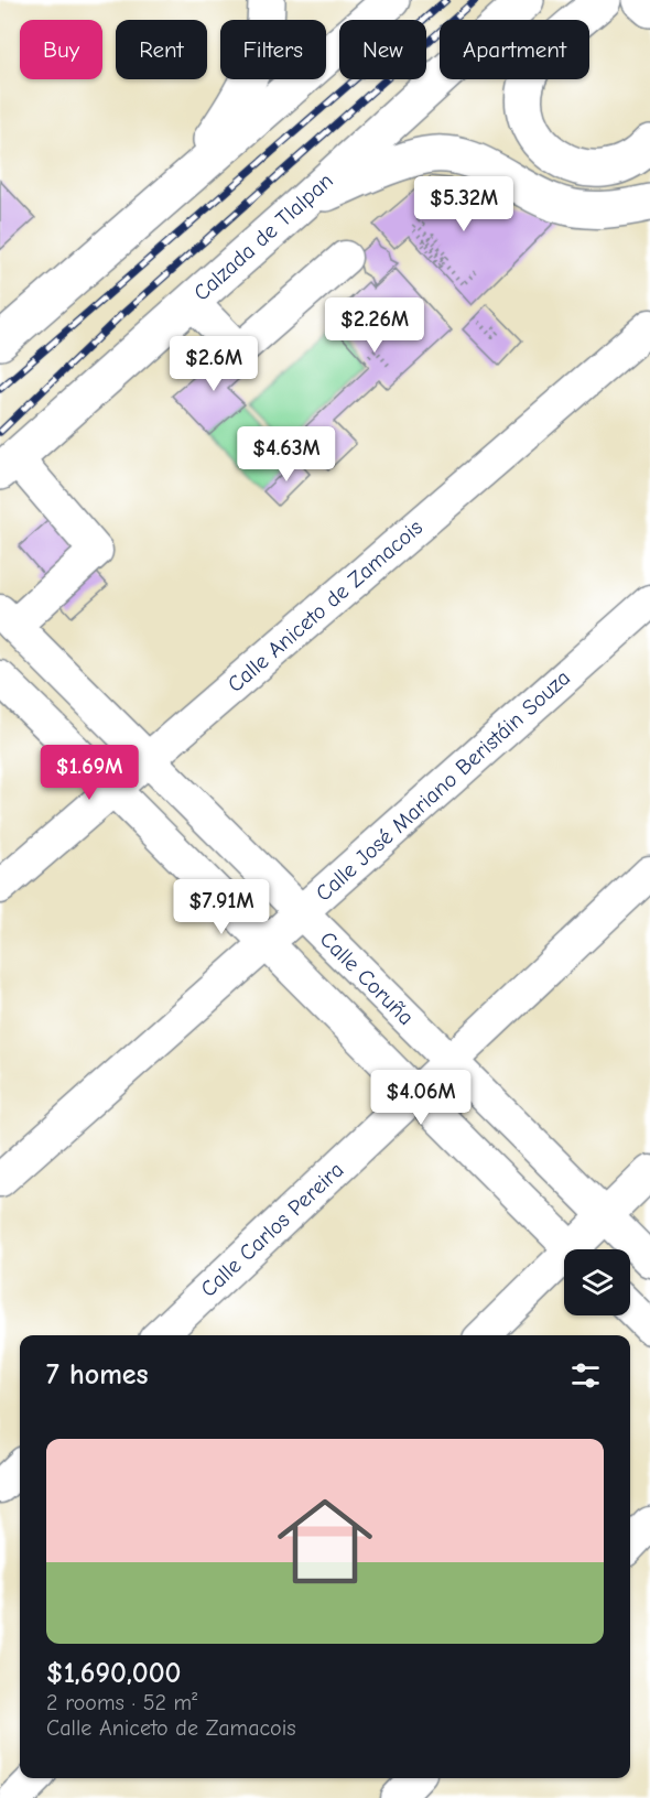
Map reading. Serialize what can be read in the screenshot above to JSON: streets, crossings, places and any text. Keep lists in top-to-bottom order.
{
  "streets": {
    "highway": ["Calzada de Tlalpan"],
    "street": [
      "Calle Aniceto de Zamacois",
      "Calle José Mariano Beristáin Souza",
      "Calle Coruña",
      "Calle Carlos Pereira"
    ]
  },
  "crossings": [
    ["Calle Aniceto de Zamacois", "Calle Coruña"],
    ["Calle José Mariano Beristáin Souza", "Calle Coruña"],
    ["Calle Coruña", "Calle Carlos Pereira"]
  ],
  "page": {
    "chip": [
      "Buy",
      "Rent",
      "Filters",
      "New",
      "Apartment"
    ],
    "price": [
      "$5.32M",
      "$2.26M",
      "$2.6M",
      "$4.63M",
      "$1.69M",
      "$7.91M",
      "$4.06M"
    ],
    "heading": "7 homes",
    "list": [
      {
        "name": "$1,690,000",
        "note": "2 rooms · 52 m² · Calle Aniceto de Zamacois"
      }
    ]
  }
}
